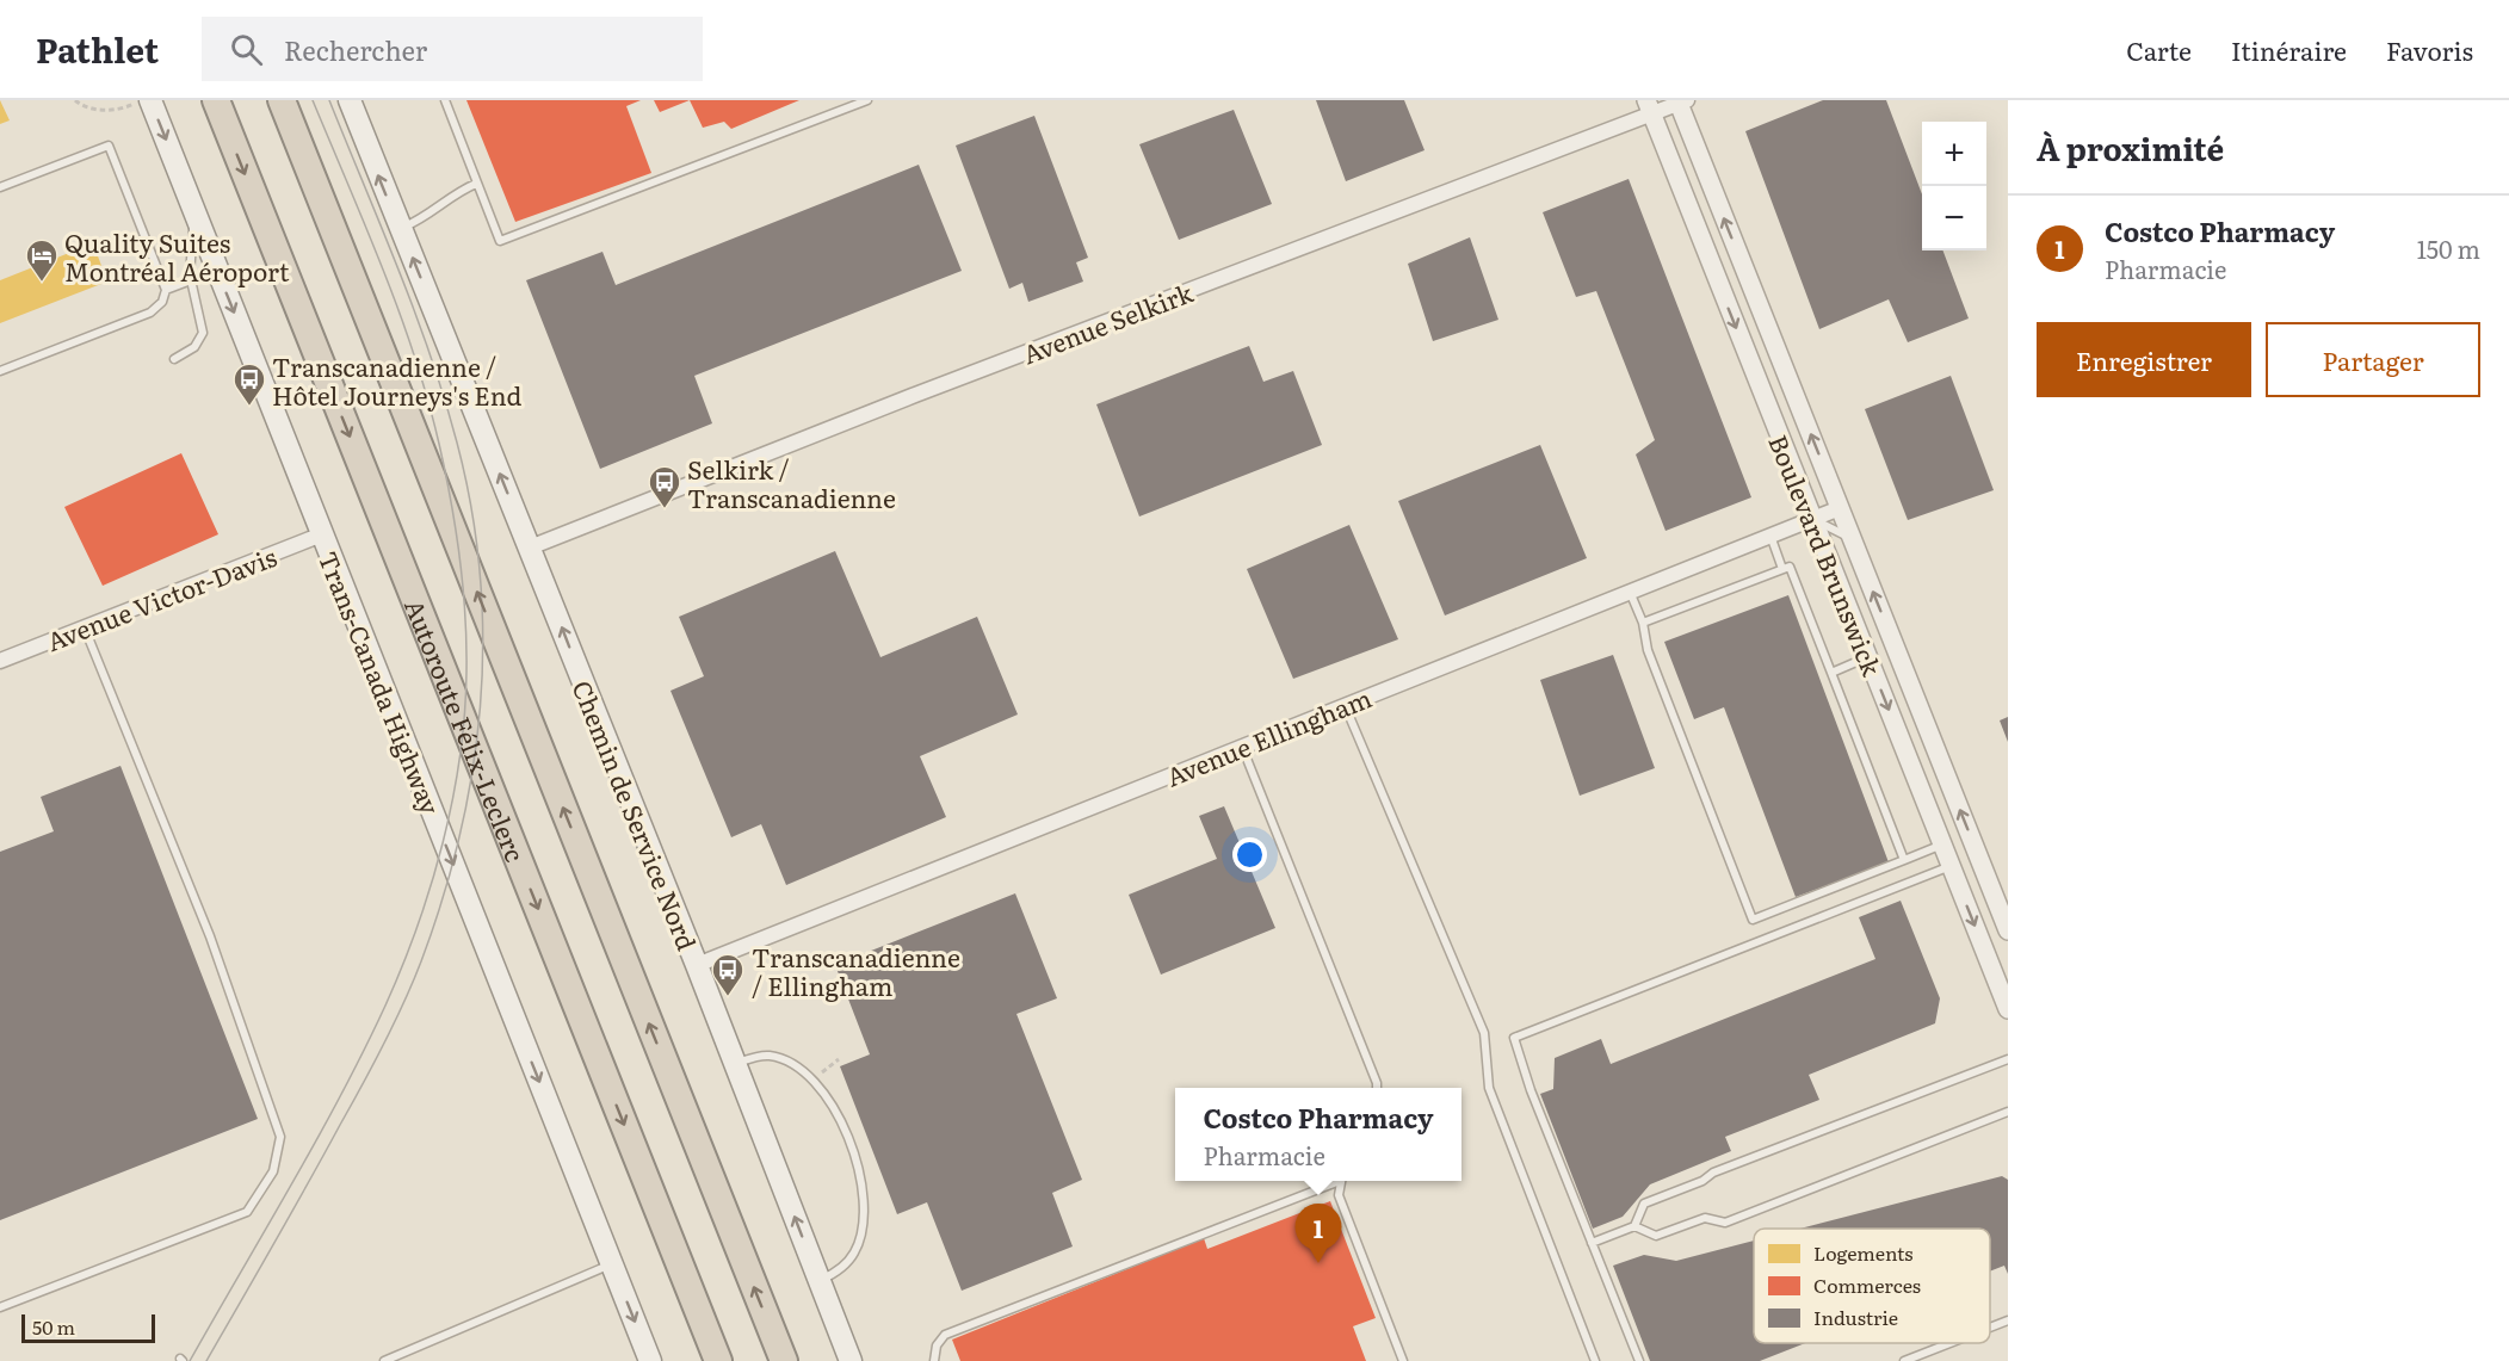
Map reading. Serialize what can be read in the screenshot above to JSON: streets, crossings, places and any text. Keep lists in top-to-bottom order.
{
  "streets": {
    "highway": ["Autoroute Félix-Leclerc"],
    "main road": ["Trans-Canada Highway", "Chemin de Service Nord"],
    "street": [
      "Avenue Selkirk",
      "Boulevard Brunswick",
      "Avenue Victor-Davis",
      "Avenue Ellingham"
    ]
  },
  "crossings": [
    ["Avenue Selkirk", "Boulevard Brunswick"],
    ["Avenue Selkirk", "Chemin de Service Nord"],
    ["Boulevard Brunswick", "Avenue Ellingham"],
    ["Avenue Victor-Davis", "Trans-Canada Highway"],
    ["Avenue Ellingham", "Chemin de Service Nord"]
  ],
  "one_way": ["Chemin de Service Nord"],
  "places": {
    "hotel": ["Quality Suites Montréal Aéroport"],
    "bus stop": ["Transcanadienne / Hôtel Journeys's End", "Selkirk / Transcanadienne", "Transcanadienne / Ellingham"]
  },
  "legend": ["Logements", "Commerces", "Industrie"],
  "scale_bar": "50 m",
  "page": {
    "header": "Pathlet",
    "search": "Rechercher",
    "nav": ["Carte", "Itinéraire", "Favoris"],
    "heading": "À proximité",
    "map_buttons": ["+", "−"],
    "list": [
      {
        "mark": "1",
        "name": "Costco Pharmacy",
        "note": "Pharmacie",
        "value": "150 m"
      }
    ],
    "buttons": ["Enregistrer", "Partager"],
    "popup": ["Costco Pharmacy", "Pharmacie"],
    "pins": "1",
    "scale": "50 m"
  }
}
